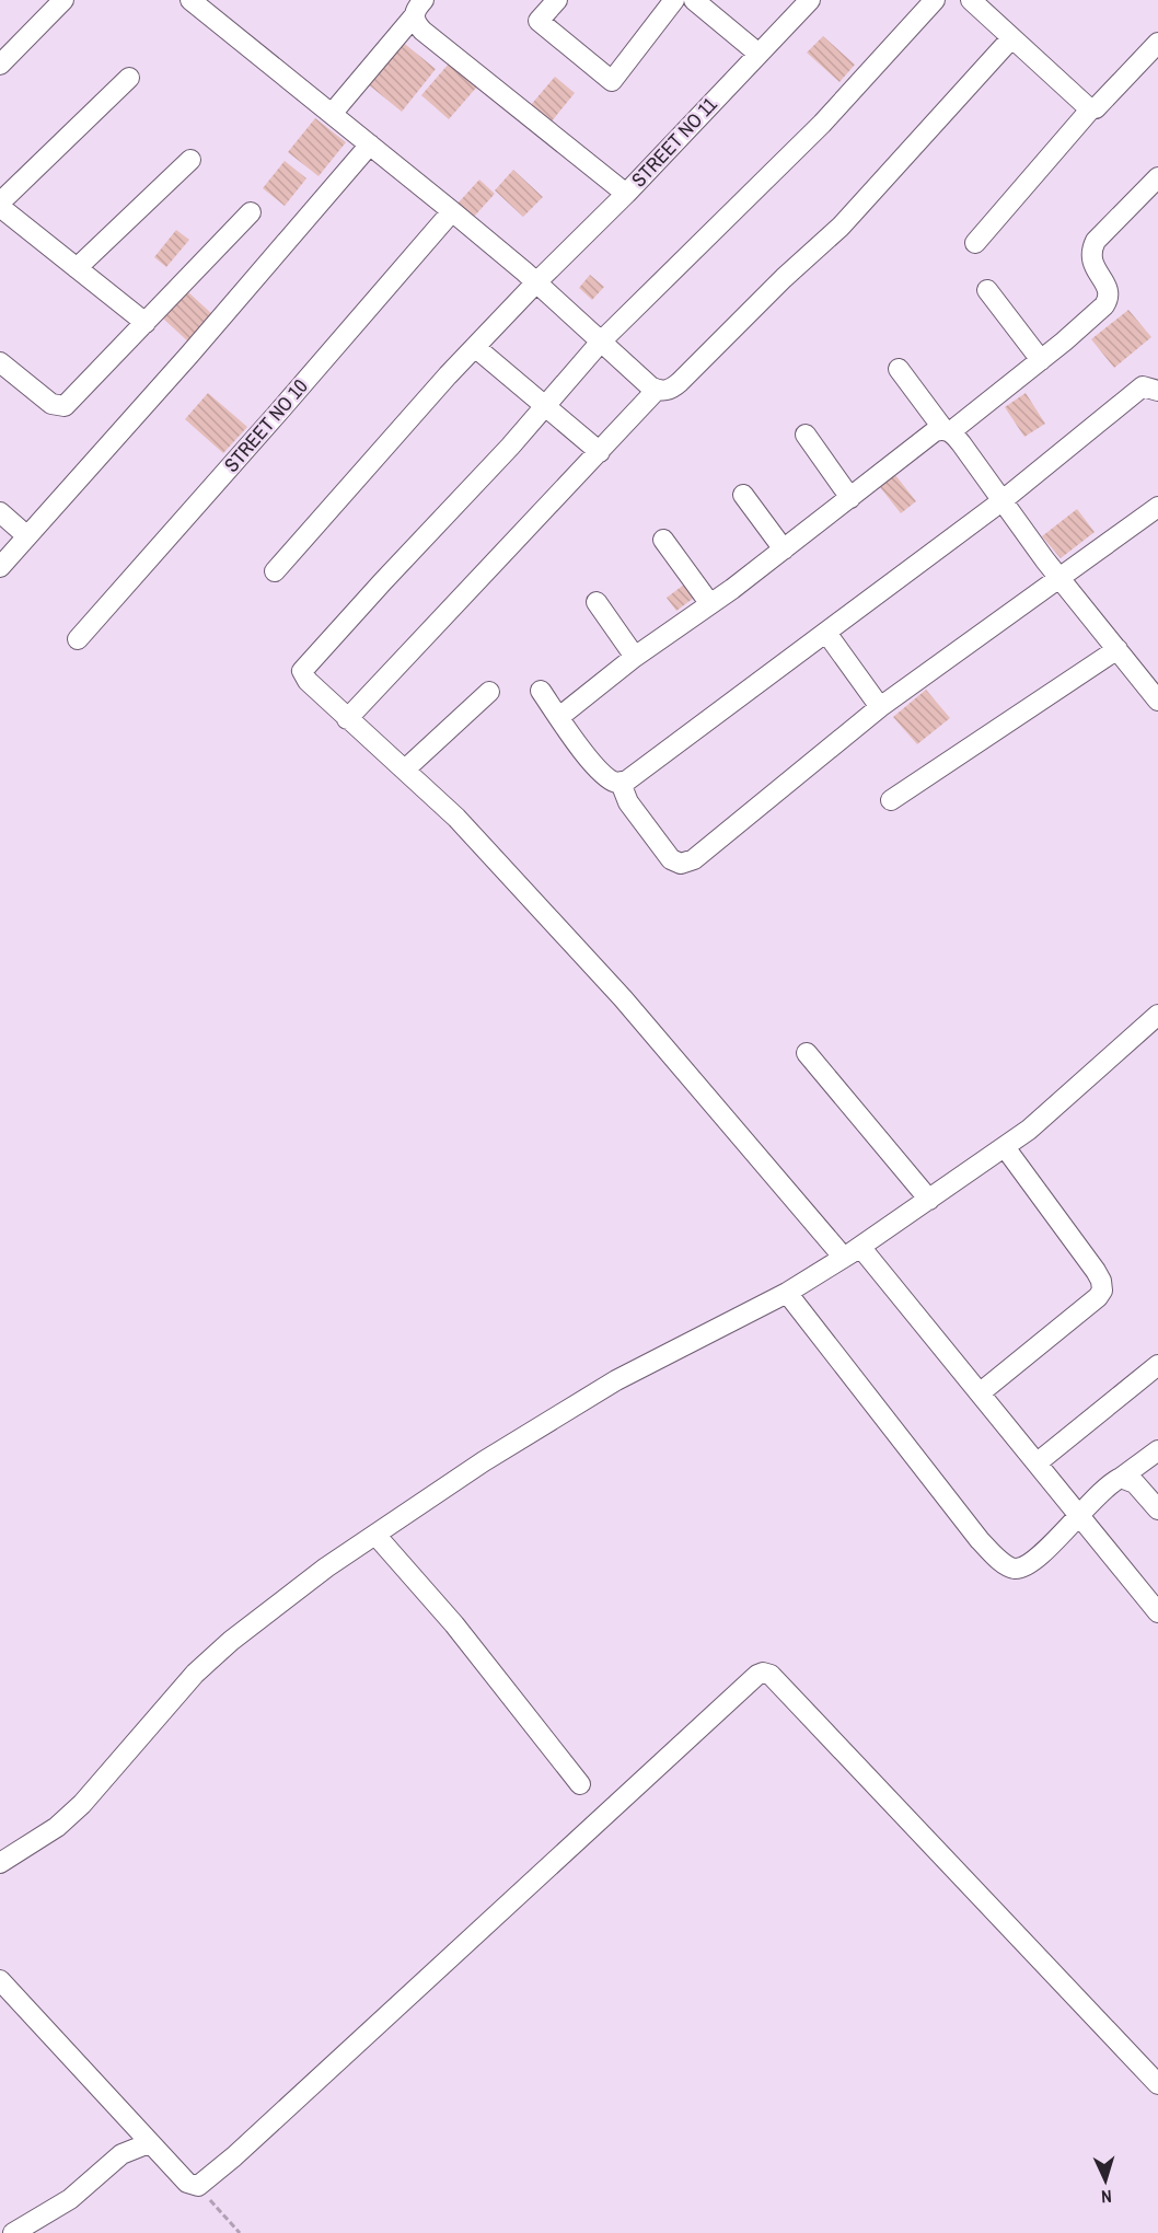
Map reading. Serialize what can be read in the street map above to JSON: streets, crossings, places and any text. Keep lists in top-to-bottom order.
{
  "streets": {
    "street": ["STREET NO 11", "STREET NO 10"]
  },
  "north": "bottom"
}
